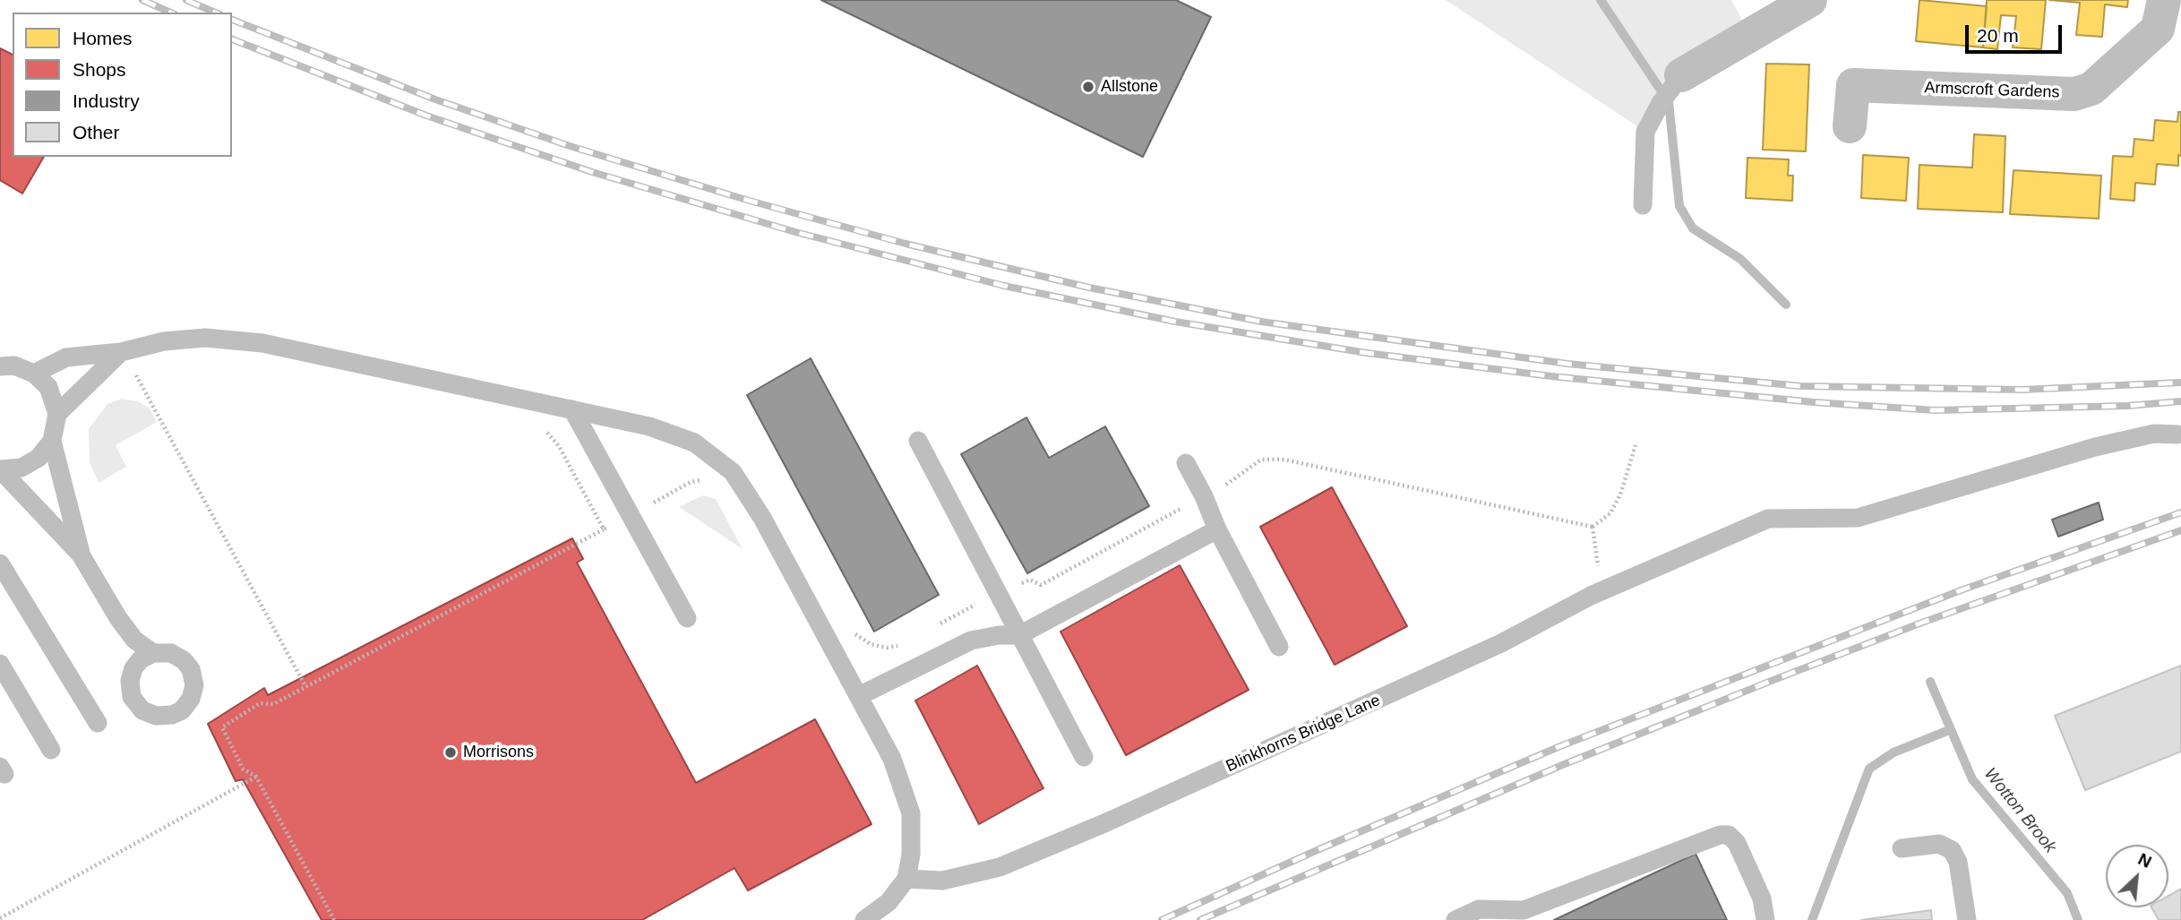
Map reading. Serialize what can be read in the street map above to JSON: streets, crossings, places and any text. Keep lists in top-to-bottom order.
{
  "streets": {
    "street": ["Armscroft Gardens"],
    "lane": ["Blinkhorns Bridge Lane"]
  },
  "water": ["Wotton Brook"],
  "places": ["Allstone", "Morrisons"],
  "legend": [
    "Homes",
    "Shops",
    "Industry",
    "Other"
  ],
  "scale_bar": "20 m",
  "north": "top right"
}
